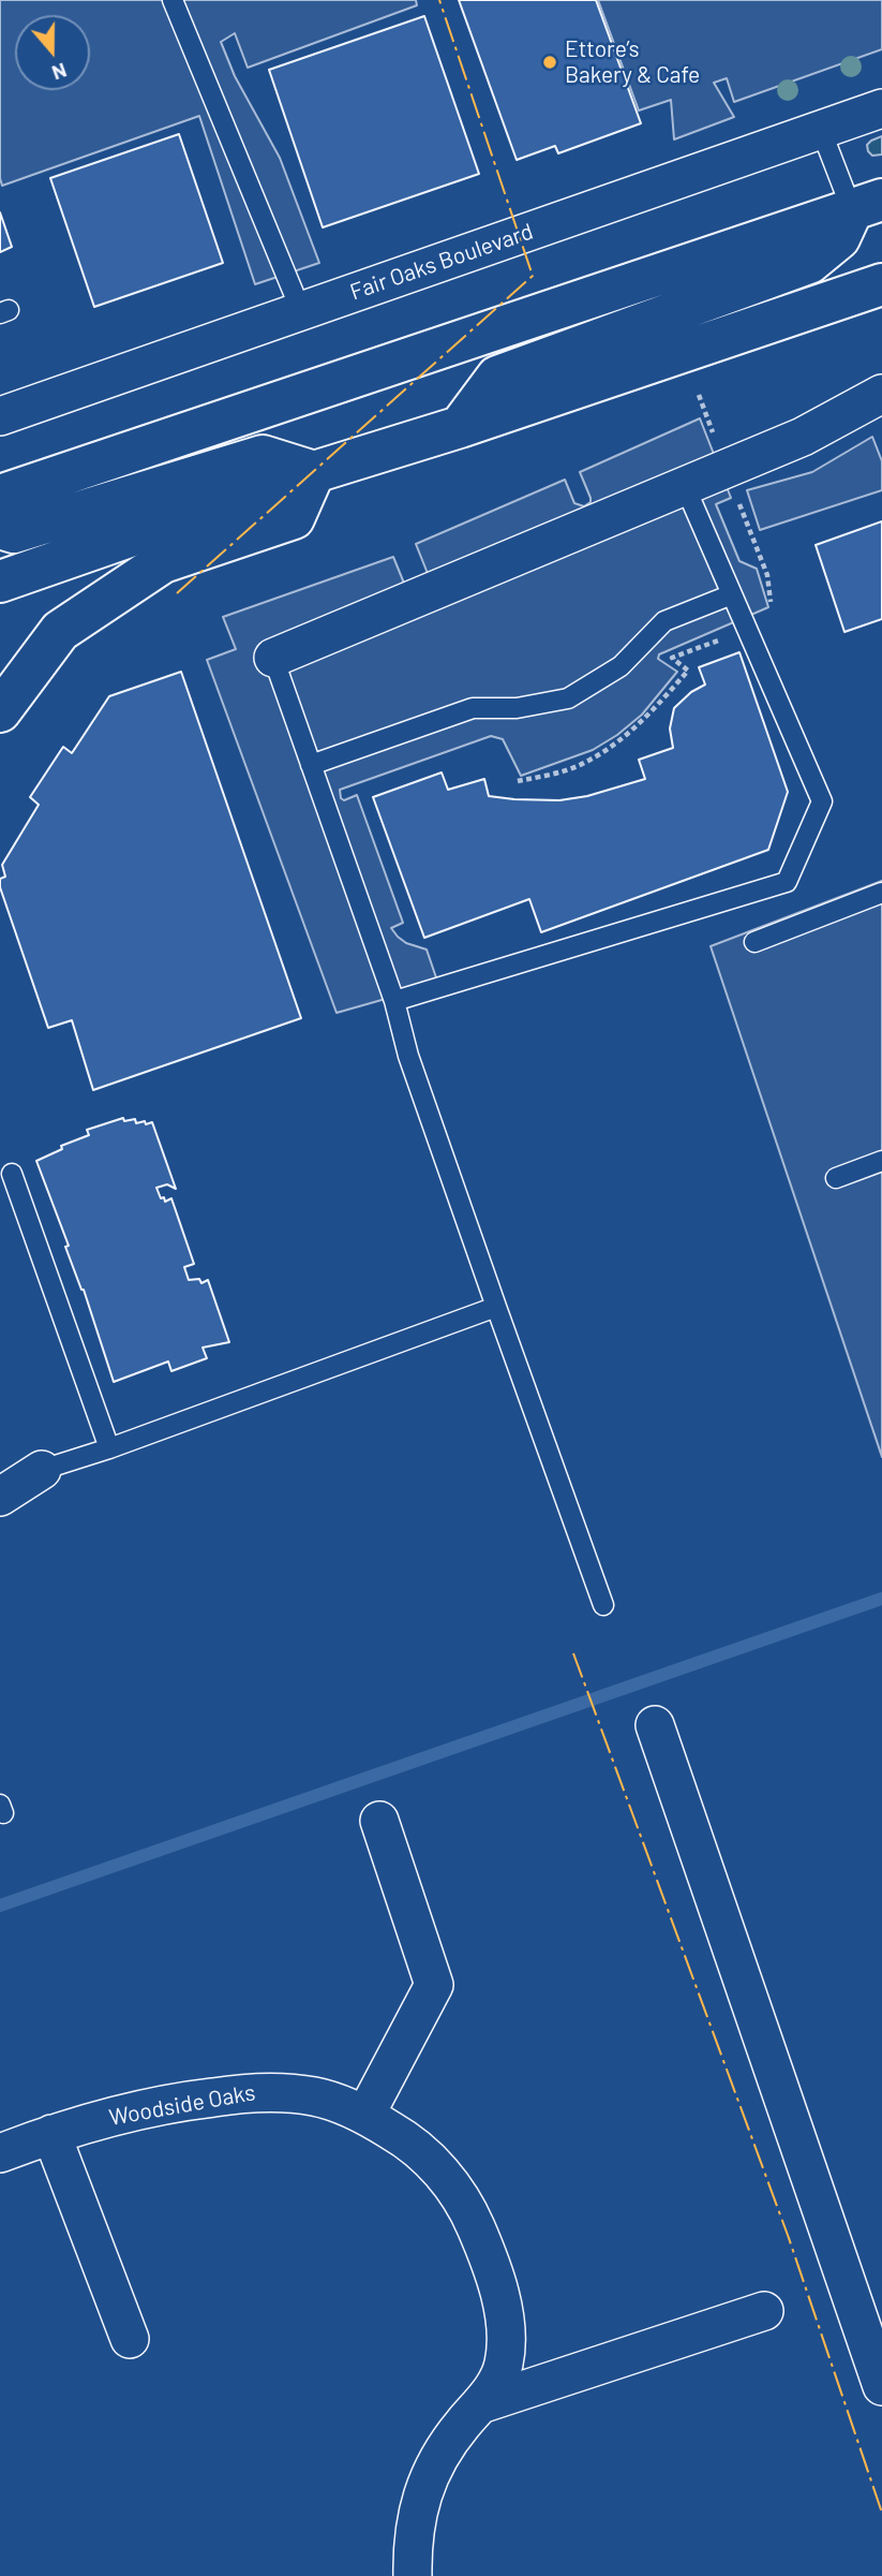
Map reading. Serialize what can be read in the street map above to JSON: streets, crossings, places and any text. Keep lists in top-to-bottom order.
{
  "streets": {
    "street": ["Fair Oaks Boulevard", "Woodside Oaks"]
  },
  "places": ["Ettore’s Bakery & Cafe"],
  "north": "bottom"
}
